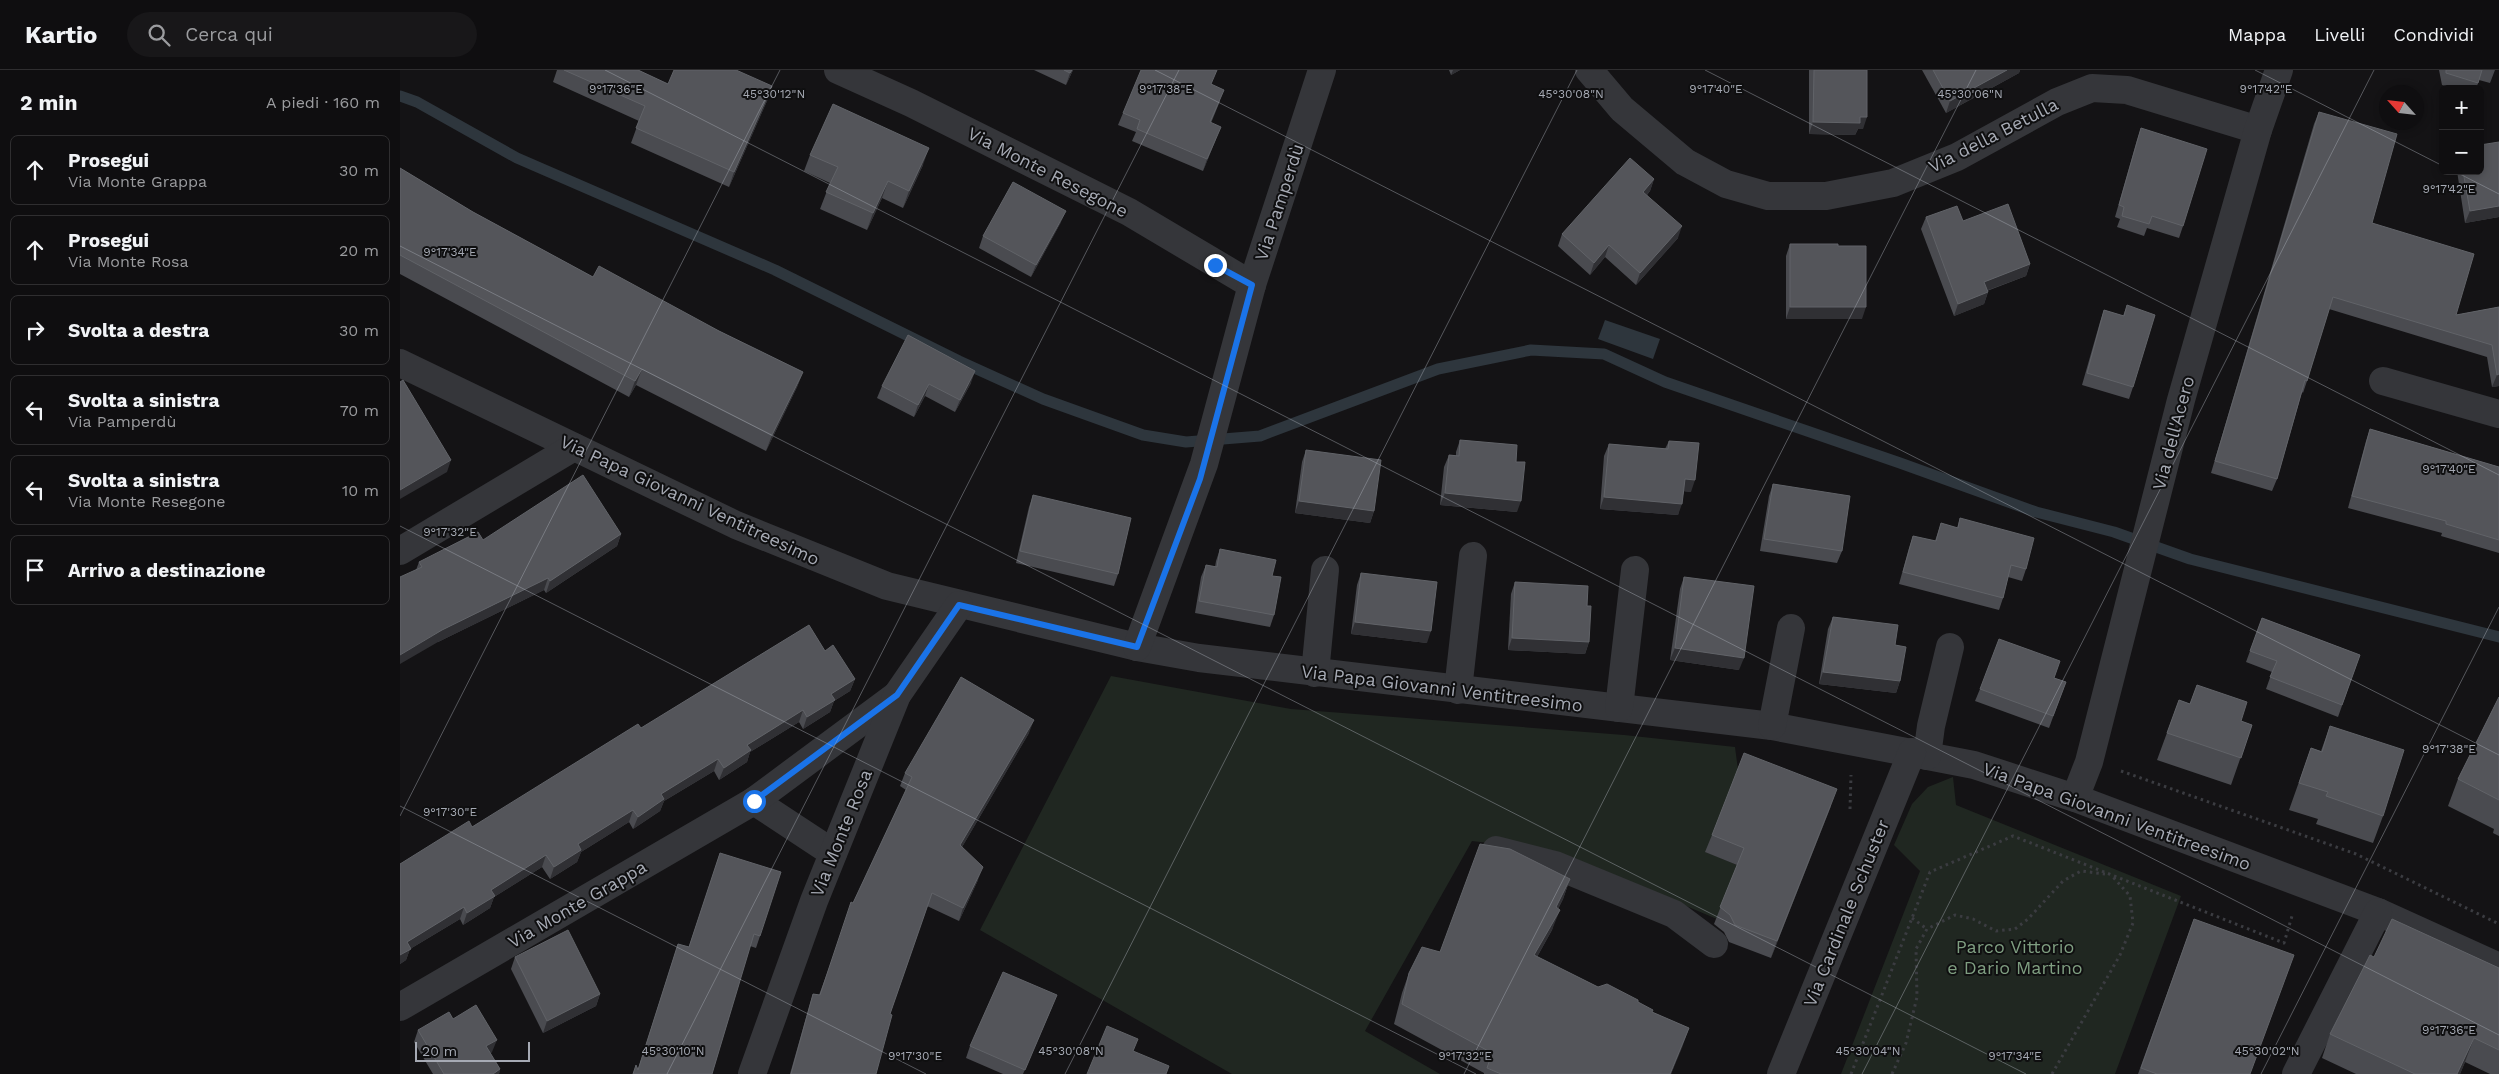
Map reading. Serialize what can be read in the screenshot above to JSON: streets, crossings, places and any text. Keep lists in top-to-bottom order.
{
  "streets": {
    "street": [
      "Via della Betulla",
      "Via Monte Resegone",
      "Via Pamperdù",
      "Via dell'Acero",
      "Via Papa Giovanni Ventitreesimo",
      "Via Monte Rosa",
      "Via Monte Grappa",
      "Via Cardinale Schuster"
    ]
  },
  "crossings": [
    ["Via della Betulla", "Via dell'Acero"],
    ["Via Monte Resegone", "Via Pamperdù"],
    ["Via Pamperdù", "Via Papa Giovanni Ventitreesimo"],
    ["Via dell'Acero", "Via Papa Giovanni Ventitreesimo"],
    ["Via Papa Giovanni Ventitreesimo", "Via Monte Rosa"],
    ["Via Papa Giovanni Ventitreesimo", "Via Cardinale Schuster"],
    ["Via Monte Rosa", "Via Monte Grappa"]
  ],
  "parks": ["Parco Vittorio e Dario Martino"],
  "scale_bar": "20 m",
  "north": "top left",
  "page": {
    "header": "Kartio",
    "search": "Cerca qui",
    "nav": ["Mappa", "Livelli", "Condividi"],
    "heading": ["2 min", "A piedi · 160 m"],
    "map_buttons": ["+", "−"],
    "list": [
      ["Prosegui", "Via Monte Grappa", "30 m"],
      ["Prosegui", "Via Monte Rosa", "20 m"],
      ["Svolta a destra", "30 m"],
      ["Svolta a sinistra", "Via Pamperdù", "70 m"],
      ["Svolta a sinistra", "Via Monte Resegone", "10 m"],
      "Arrivo a destinazione"
    ],
    "scale": "20 m"
  },
  "coordinates": [
    "9°17'40\"E",
    "9°17'42\"E",
    "9°17'36\"E",
    "9°17'38\"E",
    "45°30'12\"N",
    "45°30'08\"N",
    "45°30'06\"N",
    "9°17'34\"E",
    "9°17'32\"E",
    "9°17'30\"E",
    "45°30'10\"N",
    "45°30'04\"N",
    "45°30'02\"N"
  ]
}
